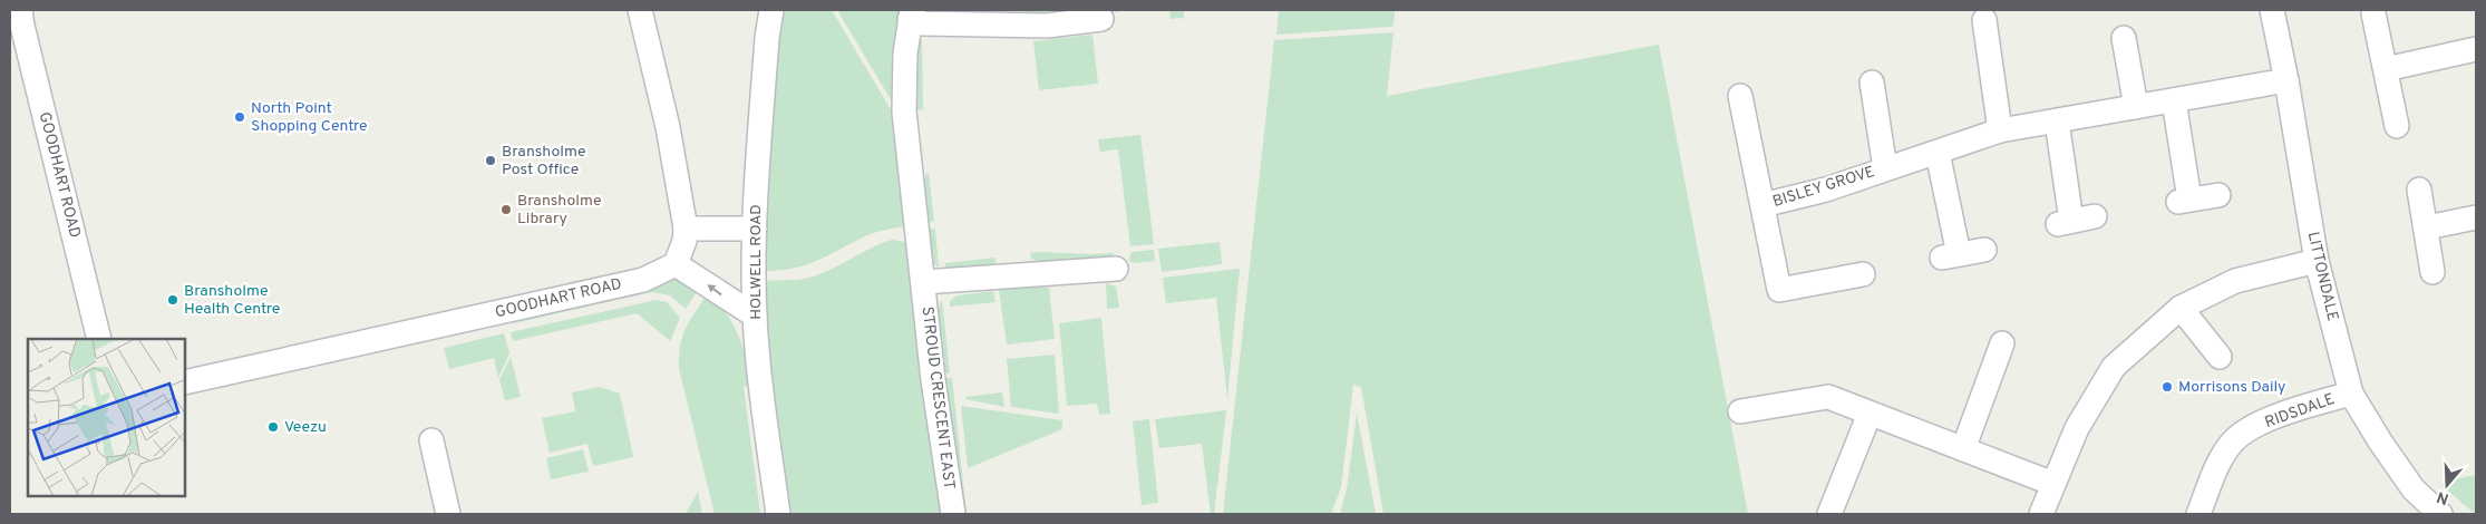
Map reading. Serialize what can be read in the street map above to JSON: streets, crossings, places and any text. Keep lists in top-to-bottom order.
{
  "streets": {
    "street": [
      "GOODHART ROAD",
      "BISLEY GROVE",
      "HOLWELL ROAD",
      "LITTONDALE",
      "STROUD CRESCENT EAST",
      "RIDSDALE"
    ]
  },
  "crossings": [
    ["BISLEY GROVE", "LITTONDALE"],
    ["LITTONDALE", "RIDSDALE"]
  ],
  "places": [
    "North Point Shopping Centre",
    "Bransholme Post Office",
    "Bransholme Library",
    "Bransholme Health Centre",
    "Morrisons Daily",
    "Veezu"
  ],
  "north": "bottom"
}
